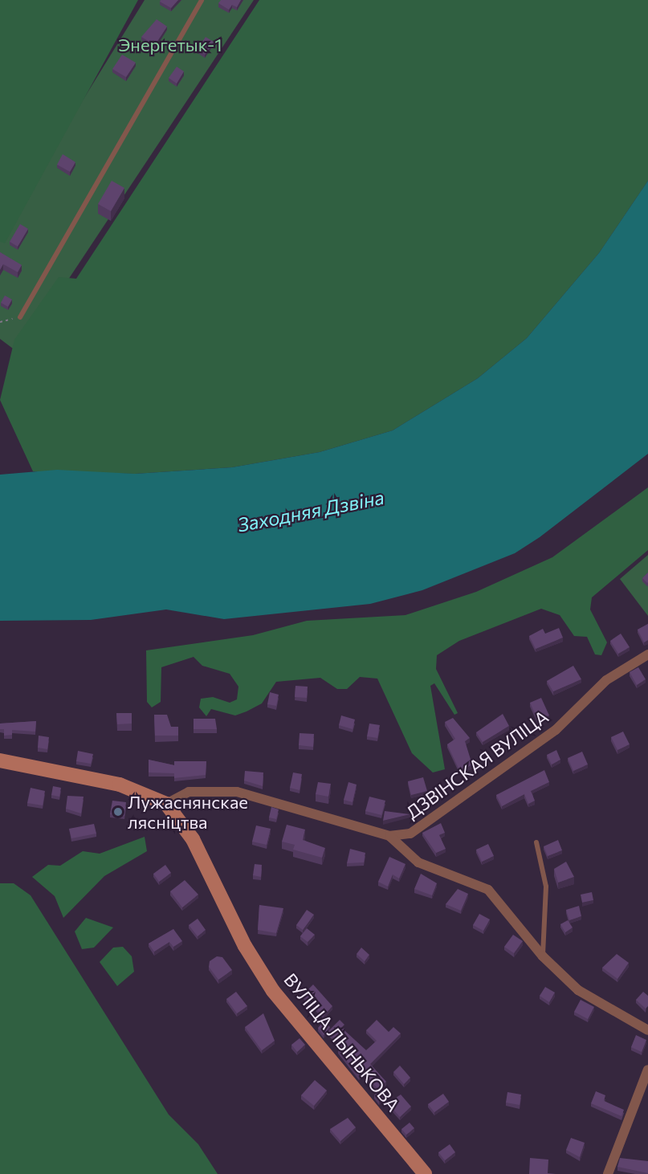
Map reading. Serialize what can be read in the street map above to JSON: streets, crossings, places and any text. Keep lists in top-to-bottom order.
{
  "streets": {
    "street": ["ДЗВІНСКАЯ ВУЛІЦА", "ВУЛІЦА ЛЫНЬКОВА"]
  },
  "crossings": [
    ["ДЗВІНСКАЯ ВУЛІЦА", "ВУЛІЦА ЛЫНЬКОВА"]
  ],
  "water": ["Заходняя Дзвіна"],
  "parks": ["Энергетык-1"],
  "places": ["Лужаснянскае лясніцтва"]
}
